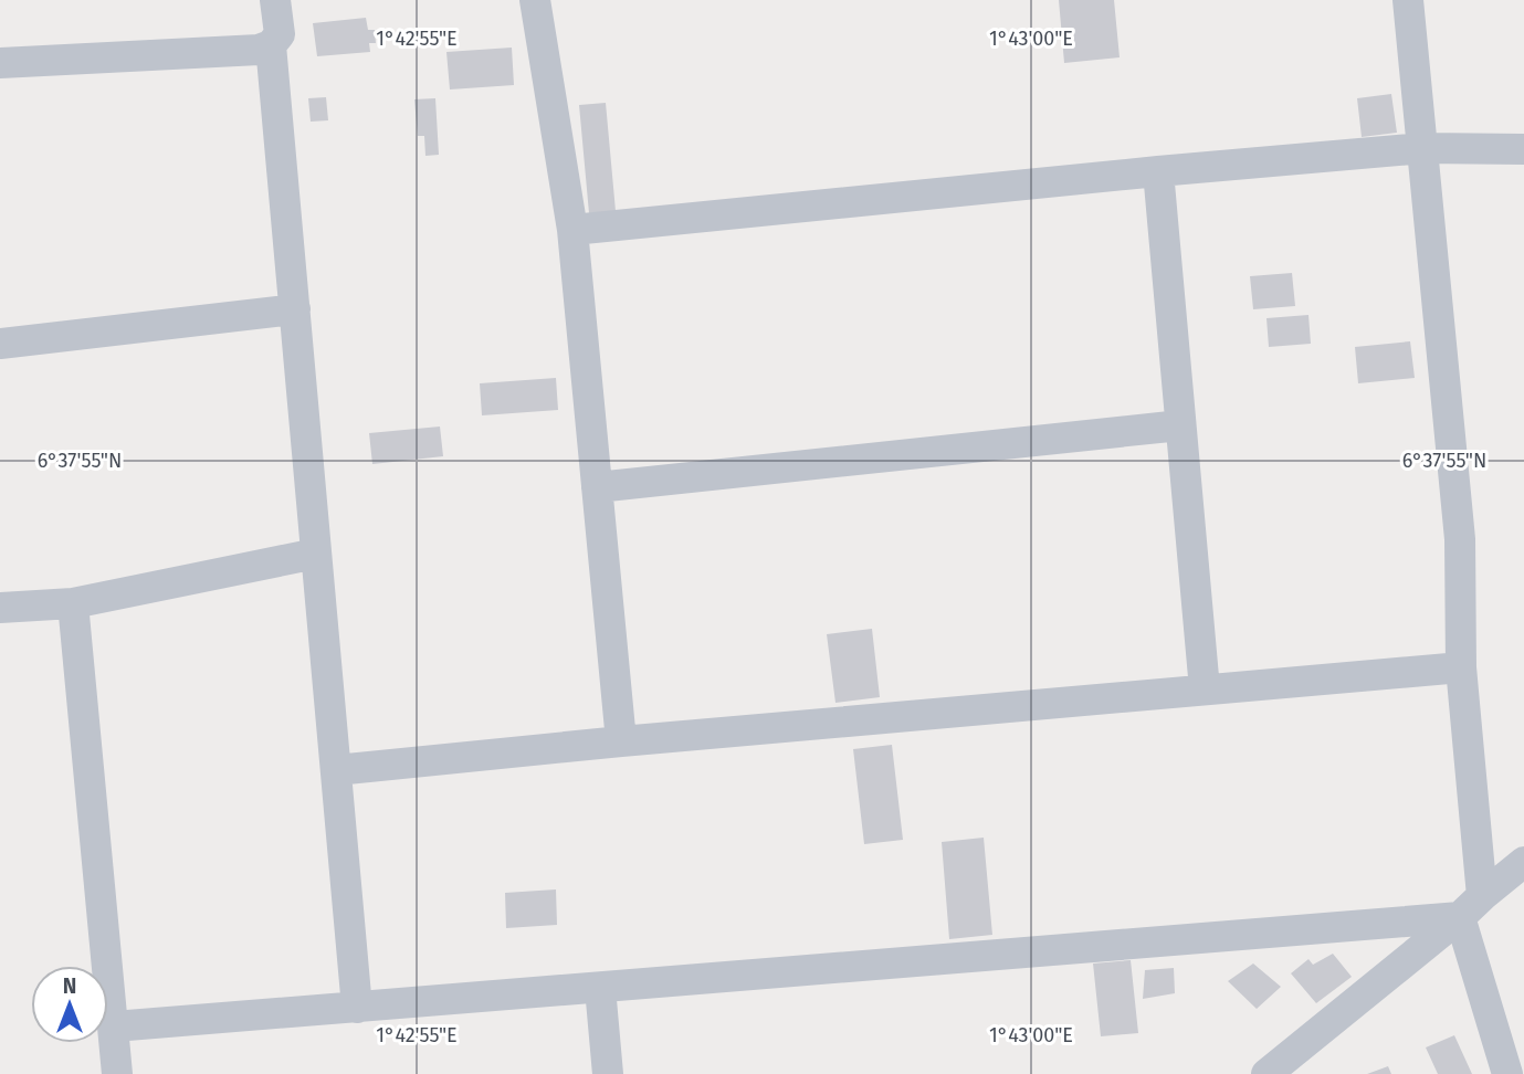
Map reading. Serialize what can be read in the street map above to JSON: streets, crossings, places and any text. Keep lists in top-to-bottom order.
{
  "north": "top",
  "coordinates": ["1°42'55\"E", "1°43'00\"E", "6°37'55\"N"]
}
